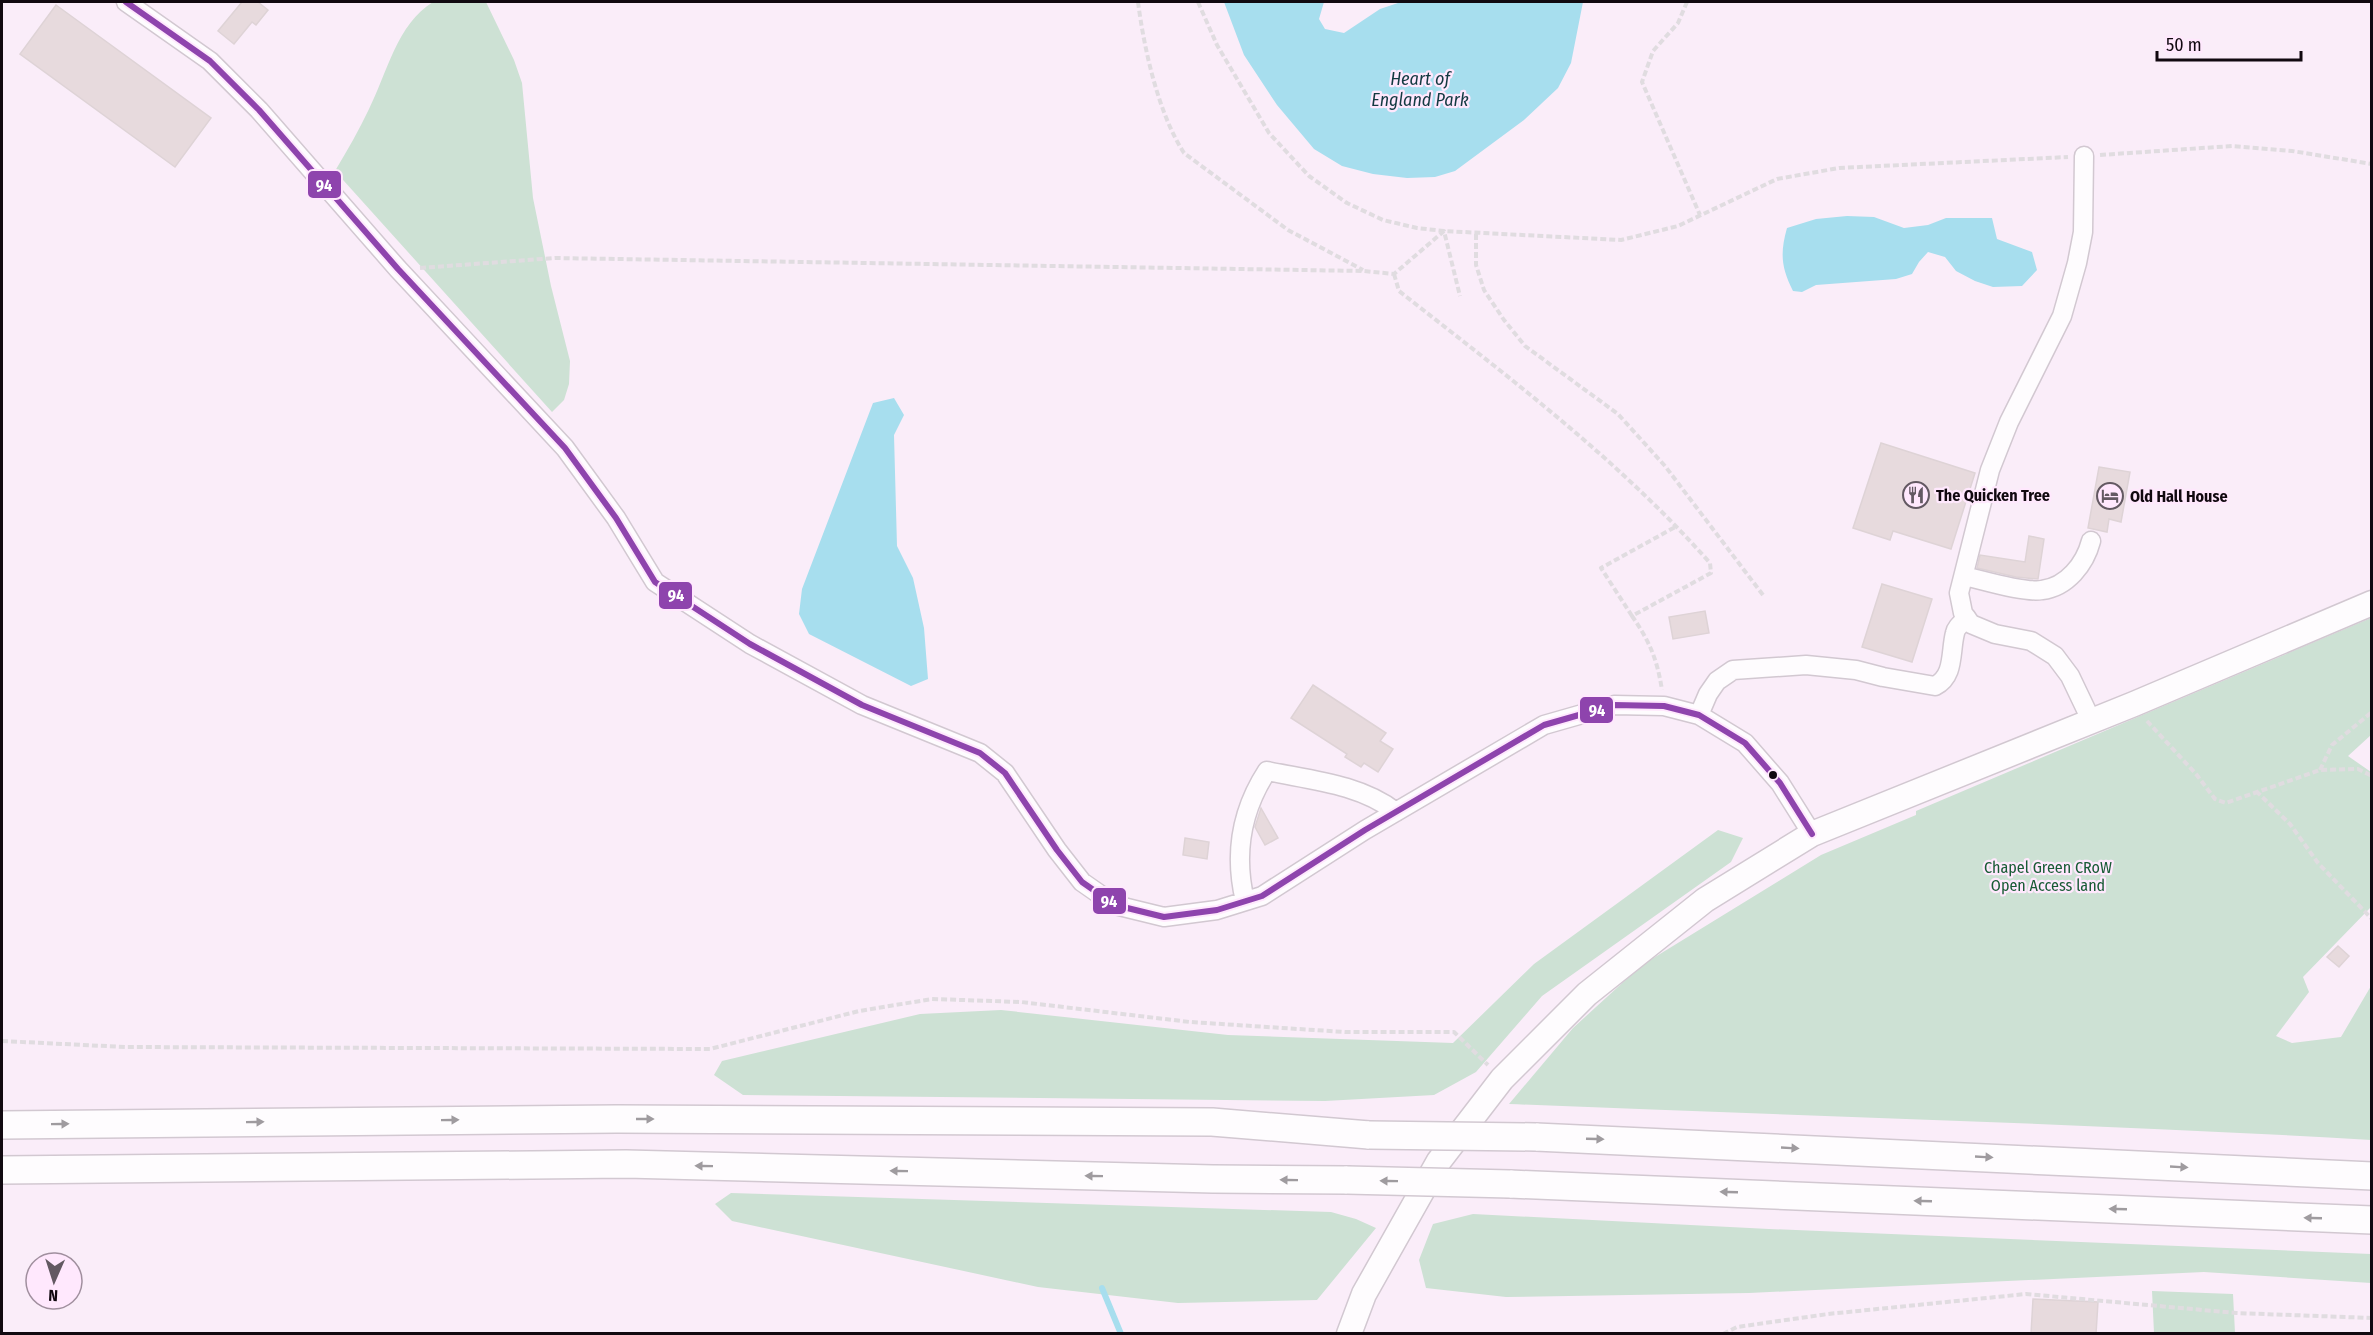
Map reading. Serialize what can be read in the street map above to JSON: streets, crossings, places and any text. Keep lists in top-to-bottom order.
{
  "water": ["Heart of England Park"],
  "parks": ["Chapel Green CRoW Open Access land"],
  "places": {
    "restaurant": ["The Quicken Tree"],
    "hotel": ["Old Hall House"]
  },
  "lines": ["transit line 94"],
  "scale_bar": "50 m",
  "north": "bottom"
}
